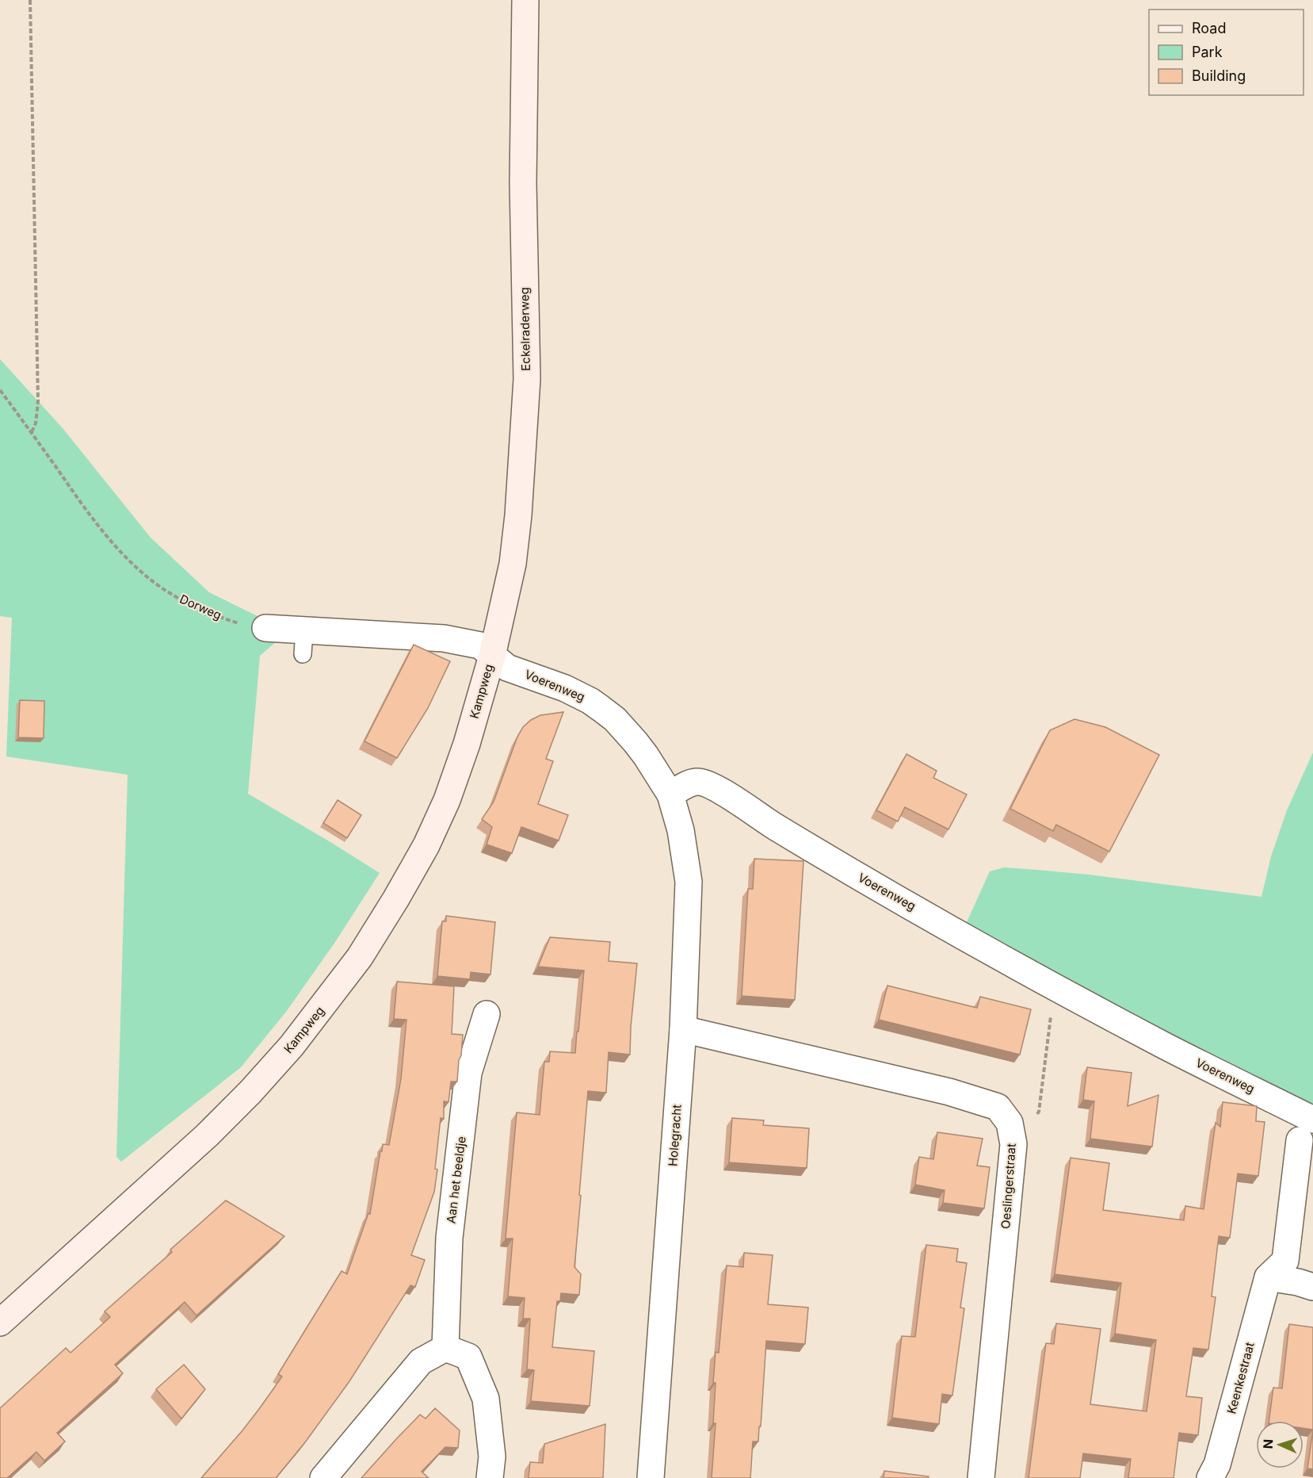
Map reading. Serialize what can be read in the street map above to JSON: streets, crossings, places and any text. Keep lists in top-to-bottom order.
{
  "streets": {
    "main road": ["Eckelraderweg", "Kampweg"],
    "street": [
      "Voerenweg",
      "Holegracht",
      "Aan het beeldje",
      "Oeslingerstraat",
      "Keenkestraat"
    ],
    "path": ["Dorweg"]
  },
  "crossings": [
    ["Eckelraderweg", "Voerenweg"],
    ["Eckelraderweg", "Kampweg"],
    ["Voerenweg", "Kampweg"],
    ["Voerenweg", "Holegracht"],
    ["Holegracht", "Oeslingerstraat"]
  ],
  "legend": ["Road", "Park", "Building"],
  "north": "left"
}
